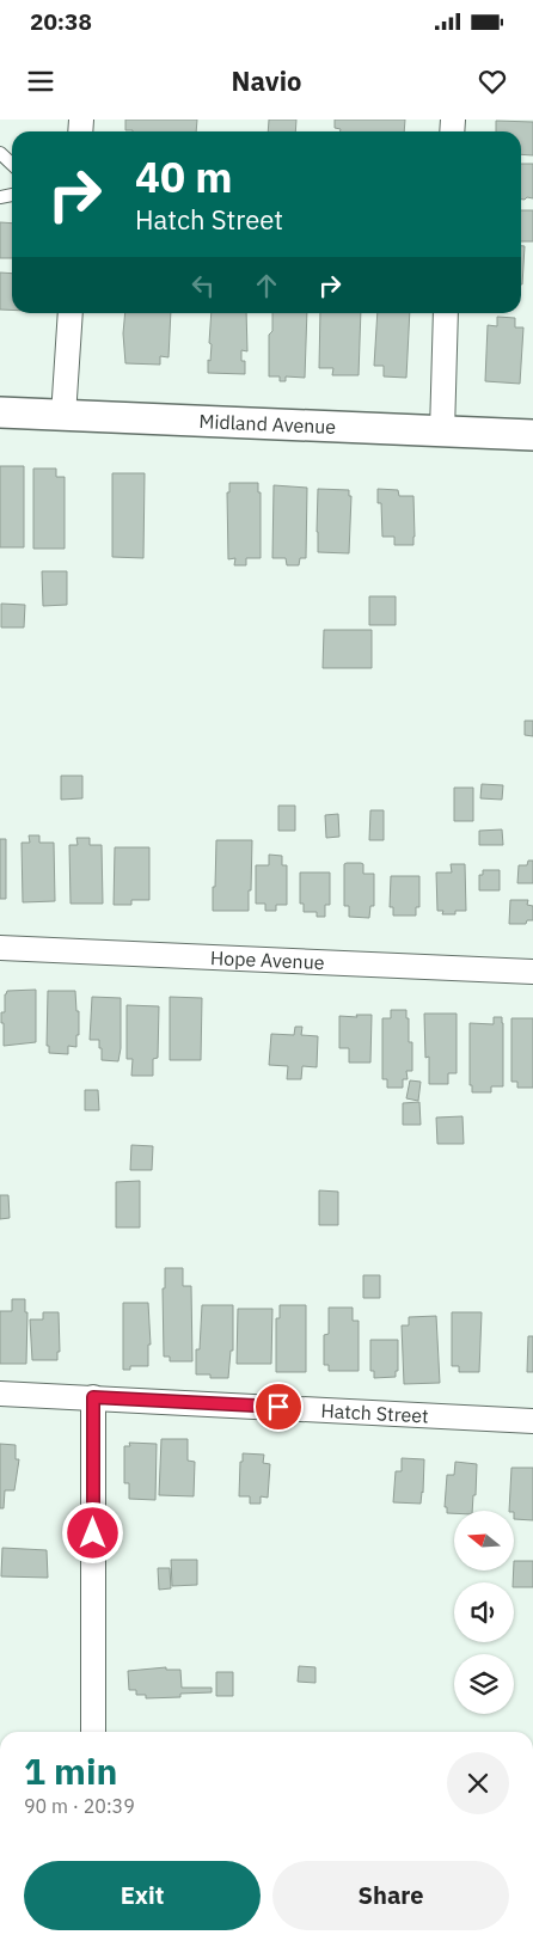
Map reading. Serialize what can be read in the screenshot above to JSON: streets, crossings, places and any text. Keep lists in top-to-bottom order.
{
  "streets": {
    "street": ["Midland Avenue", "Hope Avenue", "Hatch Street"]
  },
  "north": "left",
  "page": {
    "status": "20:38",
    "header": "Navio",
    "turn": ["40 m", "Hatch Street"],
    "heading": ["1 min", "90 m · 20:39"],
    "buttons": ["Exit", "Share"]
  }
}
